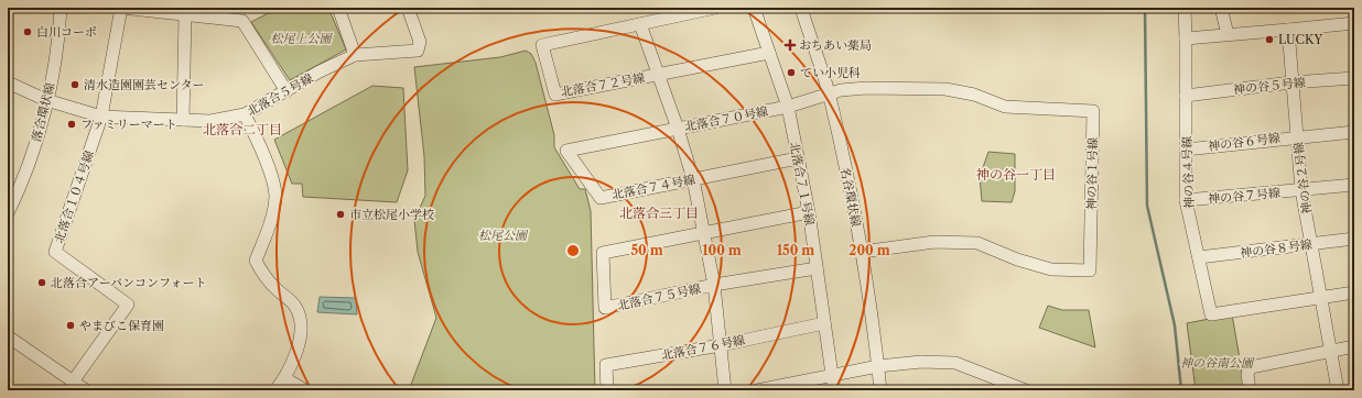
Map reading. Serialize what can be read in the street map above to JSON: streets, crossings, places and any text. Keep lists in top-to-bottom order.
{
  "streets": {
    "street": [
      "北落合７２号線",
      "神の谷５号線",
      "北落合５号線",
      "落合環状線",
      "北落合７０号線",
      "神の谷６号線",
      "神の谷４号線",
      "神の谷１号線",
      "神の谷２号線",
      "北落合７１号線",
      "北落合７４号線",
      "神の谷７号線",
      "北落合１０４号線",
      "名谷環状線",
      "神の谷８号線",
      "北落合７５号線",
      "北落合７６号線"
    ]
  },
  "crossings": [
    ["神の谷５号線", "神の谷４号線"],
    ["神の谷５号線", "神の谷２号線"],
    ["北落合５号線", "落合環状線"],
    ["北落合５号線", "北落合１０４号線"],
    ["北落合７０号線", "神の谷１号線"],
    ["北落合７０号線", "北落合７１号線"],
    ["北落合７０号線", "北落合７４号線"],
    ["北落合７０号線", "名谷環状線"],
    ["北落合７０号線", "北落合７５号線"],
    ["北落合７０号線", "北落合７６号線"],
    ["神の谷６号線", "神の谷４号線"],
    ["神の谷６号線", "神の谷２号線"],
    ["神の谷４号線", "神の谷２号線"],
    ["神の谷４号線", "神の谷７号線"],
    ["神の谷４号線", "神の谷８号線"],
    ["神の谷１号線", "名谷環状線"],
    ["神の谷２号線", "神の谷７号線"],
    ["神の谷２号線", "神の谷８号線"],
    ["北落合７１号線", "北落合７４号線"],
    ["北落合７１号線", "北落合７５号線"],
    ["北落合７１号線", "北落合７６号線"]
  ],
  "districts": ["北落合二丁目", "神の谷一丁目", "北落合三丁目"],
  "parks": ["松尾上公園", "松尾公園", "神の谷南公園"],
  "places": {
    "other": [
      "白川コーポ",
      "LUCKY",
      "てい小児科",
      "清水造園園芸センター",
      "ファミリーマート",
      "市立松尾小学校",
      "北落合アーバンコンフォート",
      "やまびこ保育園"
    ],
    "health": ["おちあい薬局"]
  },
  "rings": [
    "50 m",
    "100 m",
    "150 m",
    "200 m"
  ]
}
